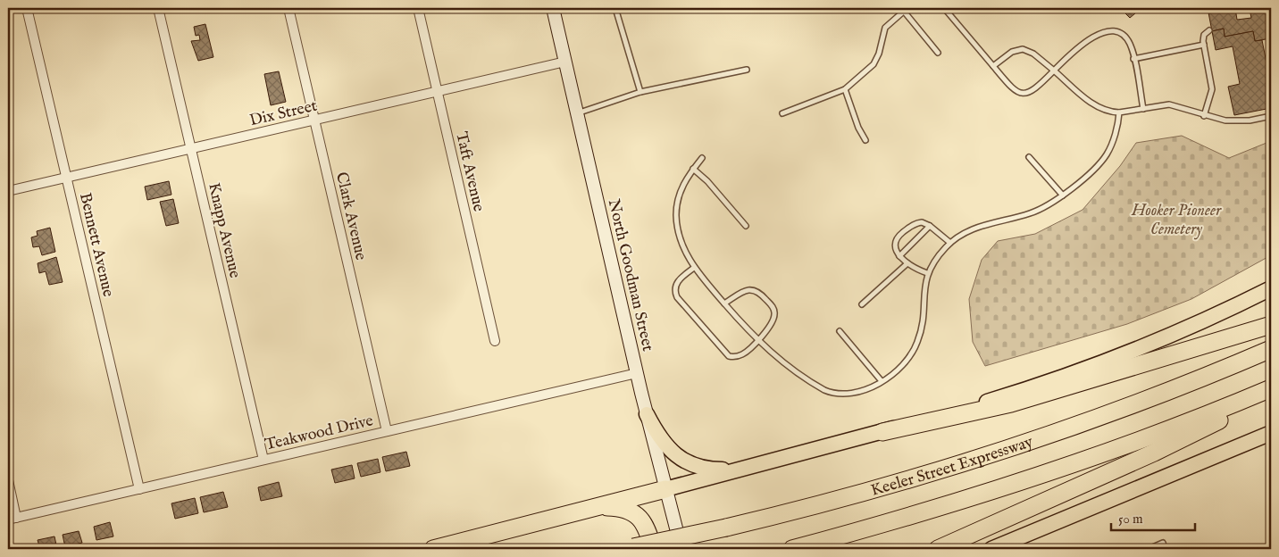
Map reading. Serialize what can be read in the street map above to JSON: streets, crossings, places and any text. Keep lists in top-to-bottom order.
{
  "streets": {
    "highway": ["Keeler Street Expressway"],
    "main road": ["North Goodman Street"],
    "street": [
      "Dix Street",
      "Taft Avenue",
      "Clark Avenue",
      "Knapp Avenue",
      "Bennett Avenue",
      "Teakwood Drive"
    ]
  },
  "crossings": [
    ["Dix Street", "Taft Avenue"],
    ["Dix Street", "Clark Avenue"],
    ["Dix Street", "Knapp Avenue"],
    ["Dix Street", "Bennett Avenue"],
    ["Dix Street", "North Goodman Street"],
    ["Clark Avenue", "Teakwood Drive"],
    ["Knapp Avenue", "Teakwood Drive"],
    ["Bennett Avenue", "Teakwood Drive"],
    ["North Goodman Street", "Teakwood Drive"]
  ],
  "parks": ["Hooker Pioneer Cemetery"],
  "scale_bar": "50 m"
}
